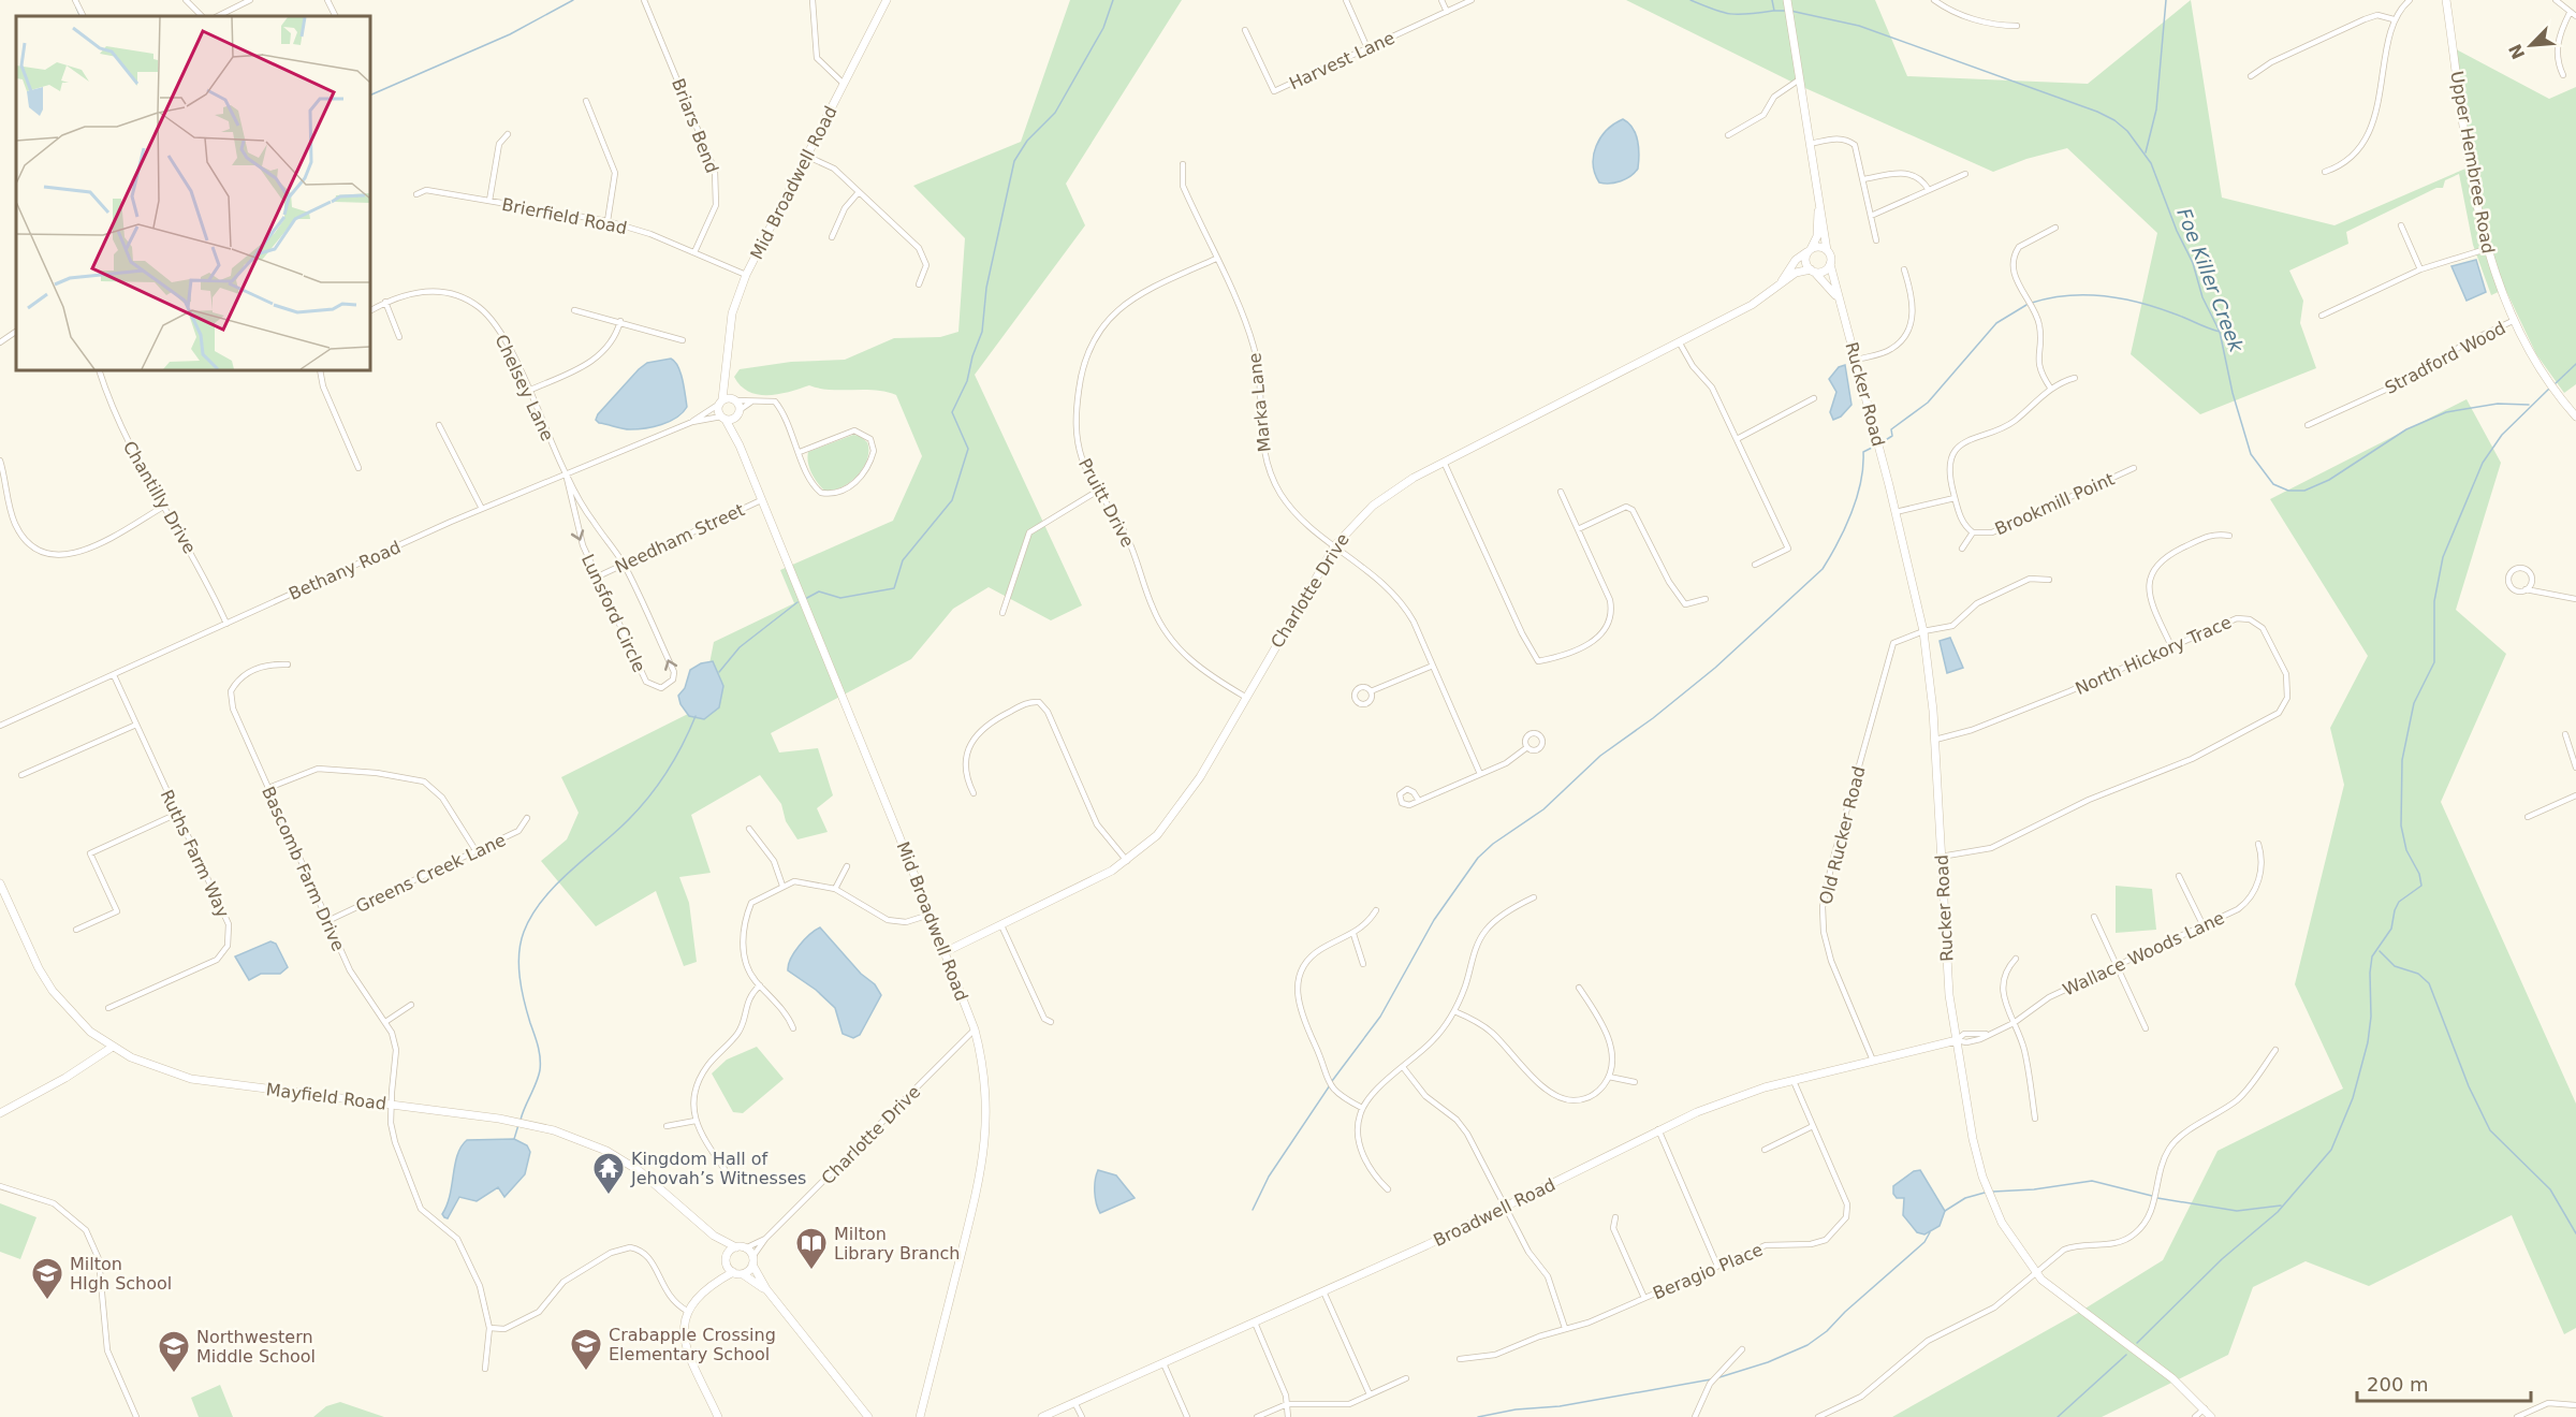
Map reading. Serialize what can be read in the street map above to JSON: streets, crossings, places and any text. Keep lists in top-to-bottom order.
{
  "streets": {
    "street": [
      "Harvest Lane",
      "Briars Bend",
      "Upper Hembree Road",
      "Mid Broadwell Road",
      "Brierfield Road",
      "Stradford Wood",
      "Chelsey Lane",
      "Rucker Road",
      "Marka Lane",
      "Chantilly Drive",
      "Pruitt Drive",
      "Brookmill Point",
      "Needham Street",
      "Bethany Road",
      "Charlotte Drive",
      "Lunsford Circle",
      "North Hickory Trace",
      "Old Rucker Road",
      "Ruths Farm Way",
      "Bascomb Farm Drive",
      "Greens Creek Lane",
      "Wallace Woods Lane",
      "Mayfield Road",
      "Broadwell Road",
      "Beragio Place"
    ]
  },
  "crossings": [
    ["Briars Bend", "Brierfield Road"],
    ["Upper Hembree Road", "Stradford Wood"],
    ["Mid Broadwell Road", "Brierfield Road"],
    ["Mid Broadwell Road", "Needham Street"],
    ["Mid Broadwell Road", "Bethany Road"],
    ["Mid Broadwell Road", "Charlotte Drive"],
    ["Chelsey Lane", "Bethany Road"],
    ["Chelsey Lane", "Lunsford Circle"],
    ["Rucker Road", "Charlotte Drive"],
    ["Rucker Road", "North Hickory Trace"],
    ["Rucker Road", "Old Rucker Road"],
    ["Rucker Road", "Wallace Woods Lane"],
    ["Rucker Road", "Broadwell Road"],
    ["Marka Lane", "Pruitt Drive"],
    ["Marka Lane", "Charlotte Drive"],
    ["Chantilly Drive", "Bethany Road"],
    ["Pruitt Drive", "Charlotte Drive"],
    ["Needham Street", "Lunsford Circle"],
    ["Bethany Road", "Lunsford Circle"],
    ["Bethany Road", "Ruths Farm Way"],
    ["Charlotte Drive", "Mayfield Road"],
    ["Old Rucker Road", "Broadwell Road"],
    ["Bascomb Farm Drive", "Greens Creek Lane"],
    ["Bascomb Farm Drive", "Mayfield Road"],
    ["Wallace Woods Lane", "Broadwell Road"],
    ["Broadwell Road", "Beragio Place"]
  ],
  "water": ["Foe Killer Creek"],
  "places": {
    "temple": ["Kingdom Hall of Jehovah’s Witnesses"],
    "library": ["Milton Library Branch"],
    "school or university": ["Milton HIgh School", "Crabapple Crossing Elementary School", "Northwestern Middle School"]
  },
  "scale_bar": "200 m",
  "north": "bottom left"
}
